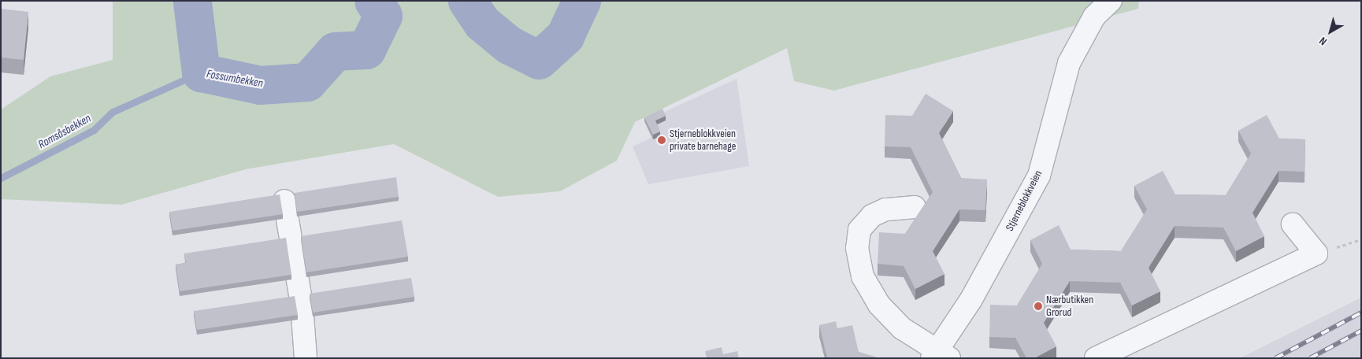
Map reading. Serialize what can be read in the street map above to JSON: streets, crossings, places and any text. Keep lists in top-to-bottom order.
{
  "streets": {
    "street": ["Stjerneblokkveien"]
  },
  "water": ["Fossumbekken", "Romsåsbekken"],
  "places": ["Stjerneblokkveien private barnehage", "Nærbutikken Grorud"],
  "north": "bottom left"
}
